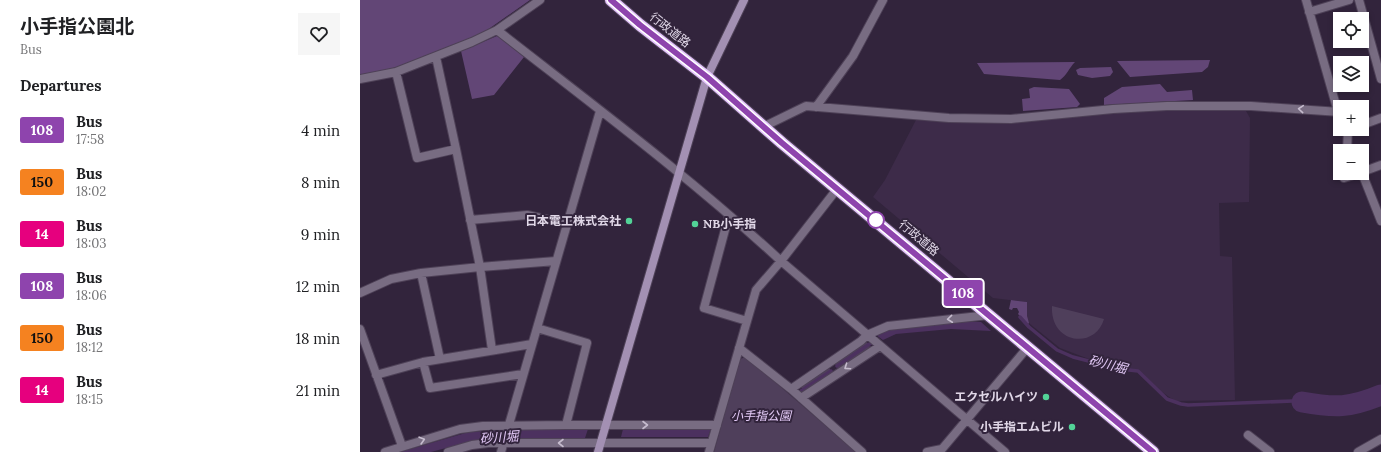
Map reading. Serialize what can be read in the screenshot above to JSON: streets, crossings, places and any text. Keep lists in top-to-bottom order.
{
  "streets": {
    "highway": ["行政道路"]
  },
  "water": ["砂川堀"],
  "parks": ["小手指公園"],
  "places": [
    "日本電工株式会社",
    "NB小手指",
    "エクセルハイツ",
    "小手指エムビル"
  ],
  "lines": ["bus line 108"],
  "page": {
    "heading": [
      ["小手指公園北", "Bus"],
      "Departures"
    ],
    "on_map": "108",
    "map_buttons": ["+", "−"],
    "list": [
      {
        "mark": "108",
        "name": "Bus",
        "note": "17:58",
        "value": "4 min"
      },
      {
        "mark": "150",
        "name": "Bus",
        "note": "18:02",
        "value": "8 min"
      },
      {
        "mark": "14",
        "name": "Bus",
        "note": "18:03",
        "value": "9 min"
      },
      {
        "mark": "108",
        "name": "Bus",
        "note": "18:06",
        "value": "12 min"
      },
      {
        "mark": "150",
        "name": "Bus",
        "note": "18:12",
        "value": "18 min"
      },
      {
        "mark": "14",
        "name": "Bus",
        "note": "18:15",
        "value": "21 min"
      }
    ]
  }
}
